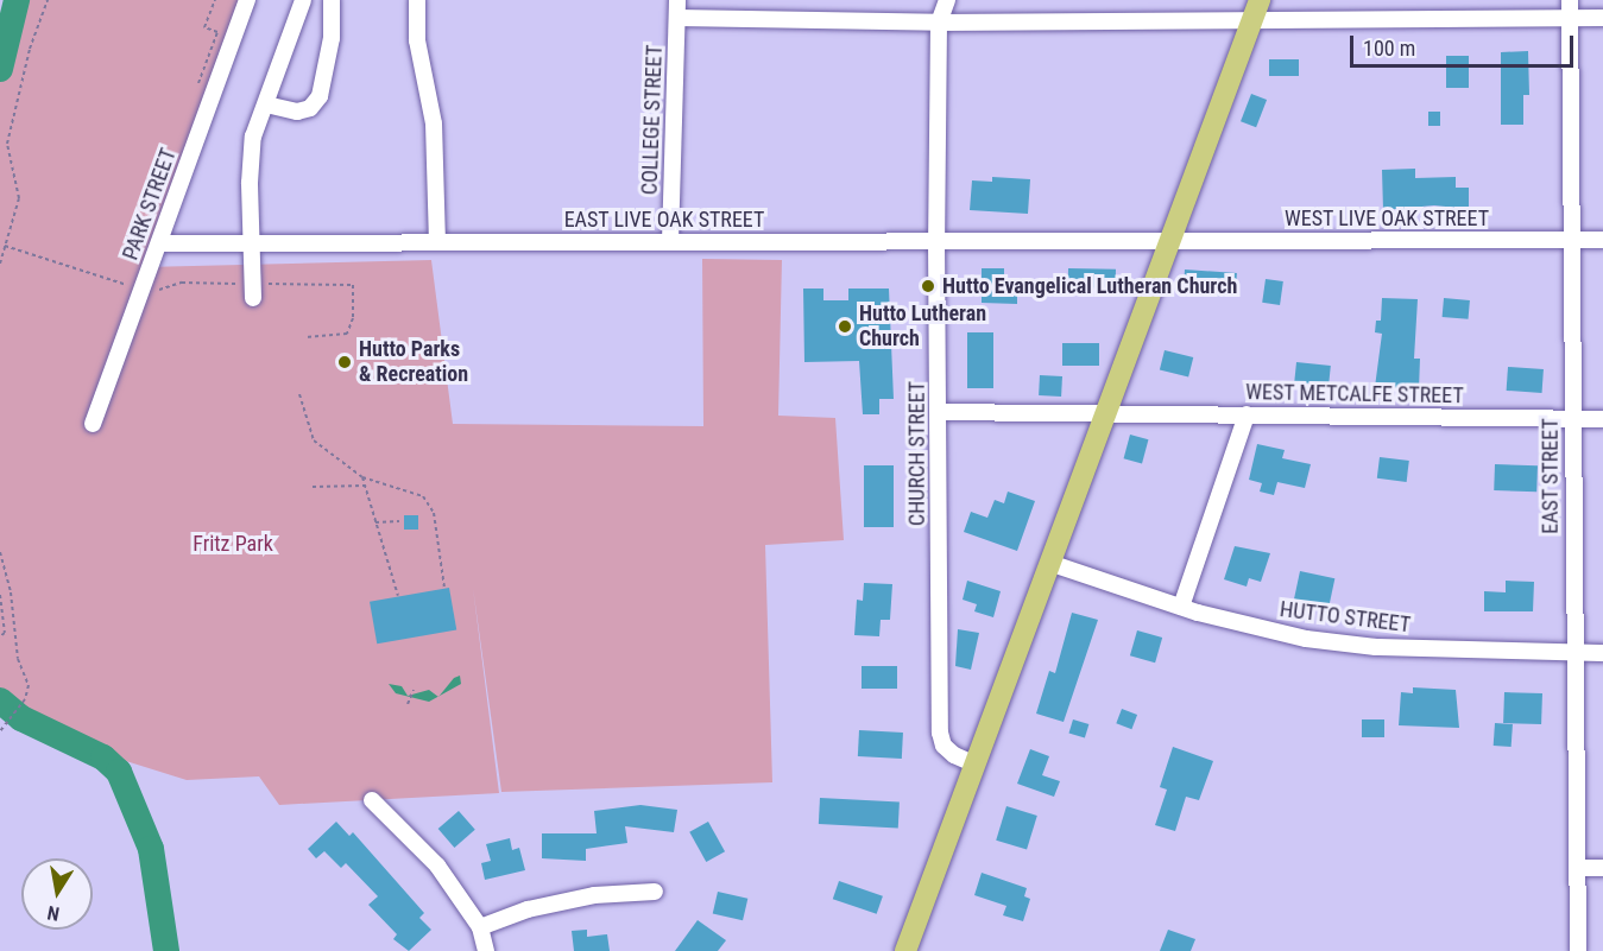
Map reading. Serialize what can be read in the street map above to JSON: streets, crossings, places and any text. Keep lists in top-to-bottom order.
{
  "streets": {
    "street": [
      "COLLEGE STREET",
      "PARK STREET",
      "WEST LIVE OAK STREET",
      "EAST LIVE OAK STREET",
      "WEST METCALFE STREET",
      "CHURCH STREET",
      "EAST STREET",
      "HUTTO STREET"
    ]
  },
  "crossings": [
    ["COLLEGE STREET", "EAST LIVE OAK STREET"],
    ["PARK STREET", "EAST LIVE OAK STREET"],
    ["WEST LIVE OAK STREET", "EAST LIVE OAK STREET"],
    ["WEST LIVE OAK STREET", "EAST STREET"],
    ["EAST LIVE OAK STREET", "CHURCH STREET"],
    ["WEST METCALFE STREET", "CHURCH STREET"],
    ["WEST METCALFE STREET", "EAST STREET"],
    ["EAST STREET", "HUTTO STREET"]
  ],
  "parks": ["Fritz Park"],
  "places": ["Hutto Evangelical Lutheran Church", "Hutto Lutheran Church", "Hutto Parks & Recreation"],
  "scale_bar": "100 m",
  "north": "bottom"
}
